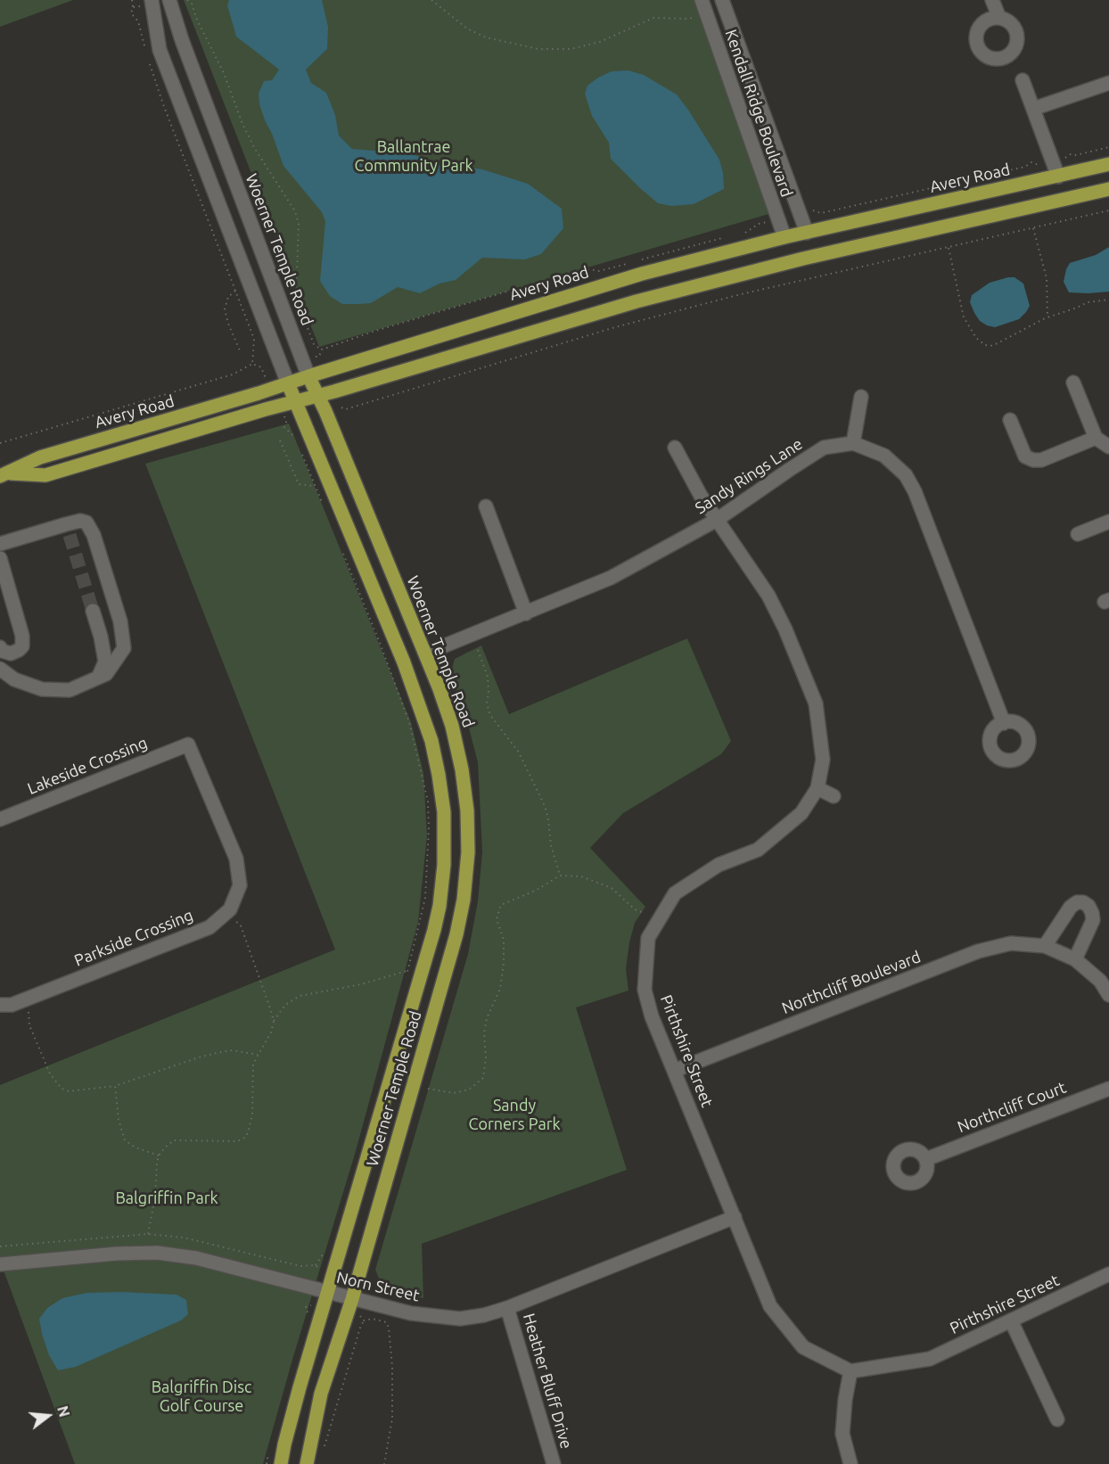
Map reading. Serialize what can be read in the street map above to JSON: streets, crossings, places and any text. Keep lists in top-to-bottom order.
{
  "streets": {
    "main road": ["Avery Road", "Woerner Temple Road"],
    "street": [
      "Kendall Ridge Boulevard",
      "Sandy Rings Lane",
      "Lakeside Crossing",
      "Parkside Crossing",
      "Northcliff Boulevard",
      "Pirthshire Street",
      "Northcliff Court",
      "Norn Street",
      "Heather Bluff Drive"
    ]
  },
  "crossings": [
    ["Kendall Ridge Boulevard", "Avery Road"],
    ["Avery Road", "Woerner Temple Road"],
    ["Woerner Temple Road", "Sandy Rings Lane"],
    ["Woerner Temple Road", "Norn Street"],
    ["Sandy Rings Lane", "Pirthshire Street"],
    ["Lakeside Crossing", "Parkside Crossing"],
    ["Northcliff Boulevard", "Pirthshire Street"],
    ["Pirthshire Street", "Norn Street"],
    ["Norn Street", "Heather Bluff Drive"]
  ],
  "parks": [
    "Ballantrae Community Park",
    "Sandy Corners Park",
    "Balgriffin Park",
    "Balgriffin Disc Golf Course"
  ],
  "north": "right"
}
